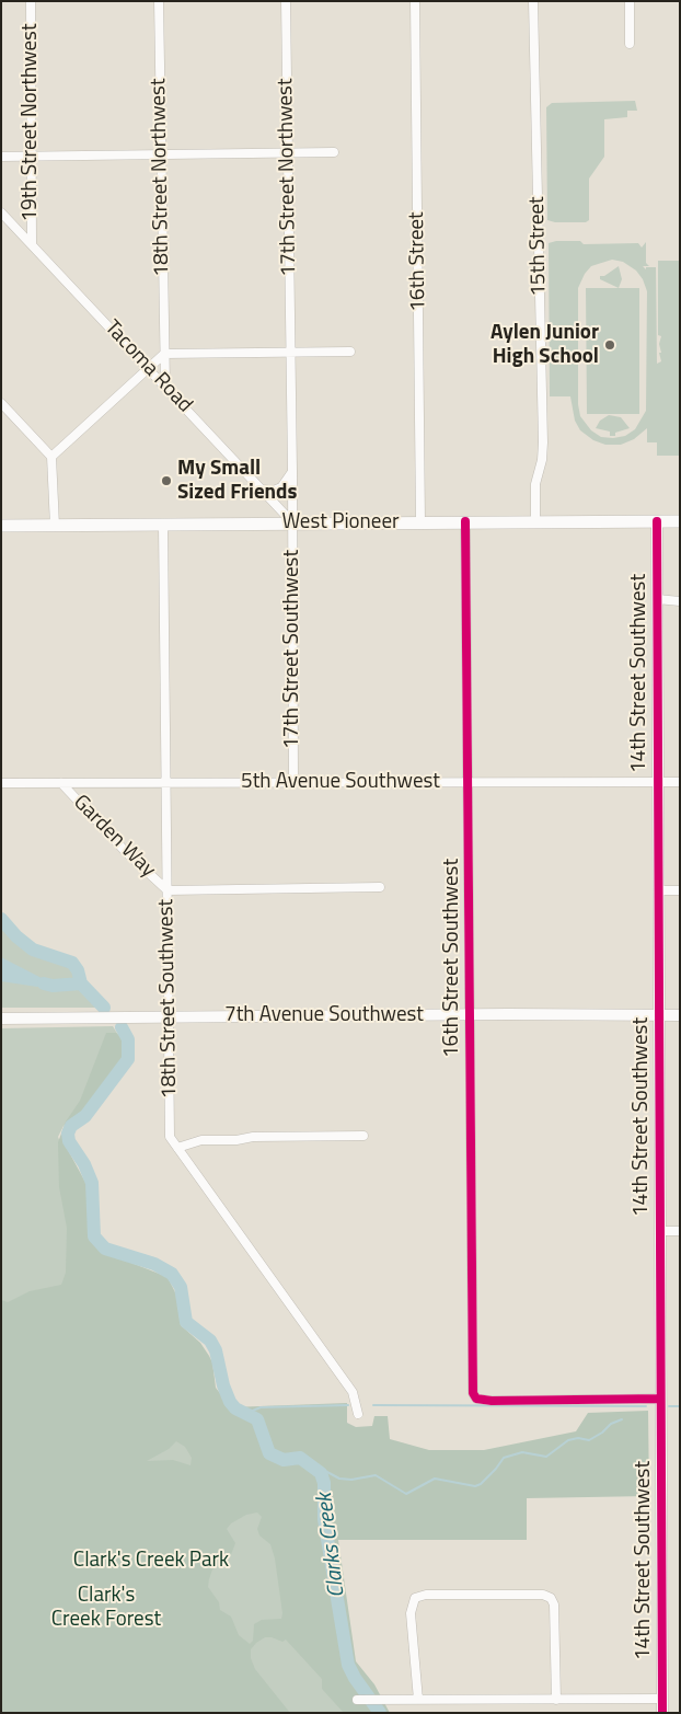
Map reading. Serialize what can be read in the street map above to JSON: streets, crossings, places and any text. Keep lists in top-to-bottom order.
{
  "streets": {
    "main road": ["West Pioneer"],
    "street": [
      "19th Street Northwest",
      "18th Street Northwest",
      "17th Street Northwest",
      "15th Street",
      "16th Street",
      "Tacoma Road",
      "17th Street Southwest",
      "14th Street Southwest",
      "5th Avenue Southwest",
      "Garden Way",
      "16th Street Southwest",
      "18th Street Southwest",
      "7th Avenue Southwest"
    ]
  },
  "crossings": [
    ["19th Street Northwest", "Tacoma Road"],
    ["18th Street Northwest", "Tacoma Road"],
    ["17th Street Northwest", "17th Street Southwest"],
    ["15th Street", "West Pioneer"],
    ["16th Street", "West Pioneer"],
    ["Tacoma Road", "West Pioneer"],
    ["Tacoma Road", "17th Street Southwest"],
    ["West Pioneer", "17th Street Southwest"],
    ["West Pioneer", "14th Street Southwest"],
    ["West Pioneer", "16th Street Southwest"],
    ["West Pioneer", "18th Street Southwest"],
    ["17th Street Southwest", "5th Avenue Southwest"],
    ["14th Street Southwest", "5th Avenue Southwest"],
    ["14th Street Southwest", "16th Street Southwest"],
    ["14th Street Southwest", "7th Avenue Southwest"],
    ["5th Avenue Southwest", "Garden Way"],
    ["5th Avenue Southwest", "16th Street Southwest"],
    ["5th Avenue Southwest", "18th Street Southwest"],
    ["Garden Way", "18th Street Southwest"],
    ["16th Street Southwest", "7th Avenue Southwest"],
    ["18th Street Southwest", "7th Avenue Southwest"]
  ],
  "water": ["Clarks Creek"],
  "parks": ["Clark's Creek Park", "Clark's Creek Forest"],
  "places": ["Aylen Junior High School", "My Small Sized Friends"]
}
